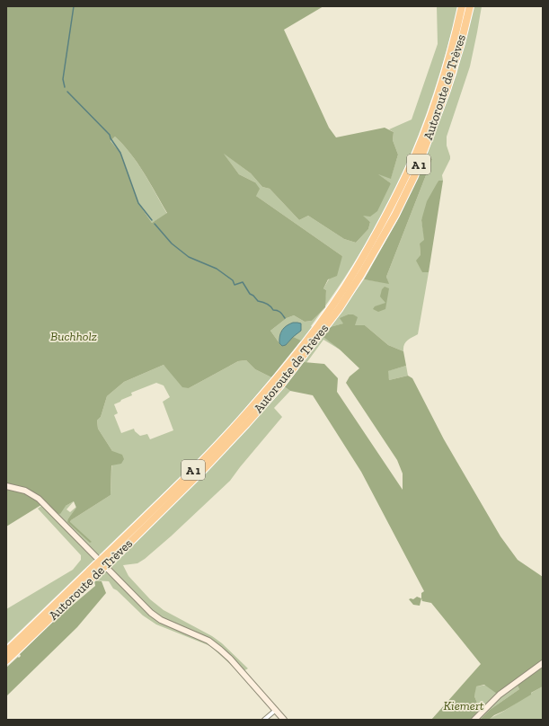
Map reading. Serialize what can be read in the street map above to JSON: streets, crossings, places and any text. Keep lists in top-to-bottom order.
{
  "streets": {
    "highway": ["Autoroute de Trèves", "A 1"]
  },
  "parks": ["Buchholz", "Kiemert"]
}
